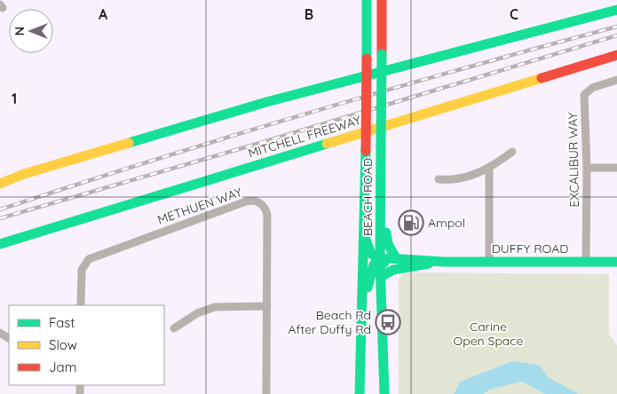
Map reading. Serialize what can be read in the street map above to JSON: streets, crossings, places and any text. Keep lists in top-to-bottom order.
{
  "streets": {
    "main road": ["MITCHELL FREEWAY", "BEACH ROAD", "DUFFY ROAD"],
    "street": ["EXCALIBUR WAY", "METHUEN WAY"]
  },
  "crossings": [
    ["EXCALIBUR WAY", "DUFFY ROAD"],
    ["BEACH ROAD", "DUFFY ROAD"]
  ],
  "parks": ["Carine Open Space"],
  "places": {
    "fuel station": ["Ampol"],
    "bus stop": ["Beach Rd After Duffy Rd"]
  },
  "legend": ["Fast", "Slow", "Jam"],
  "north": "left",
  "grid": {
    "columns": ["A", "B", "C"],
    "rows": ["1"]
  }
}
